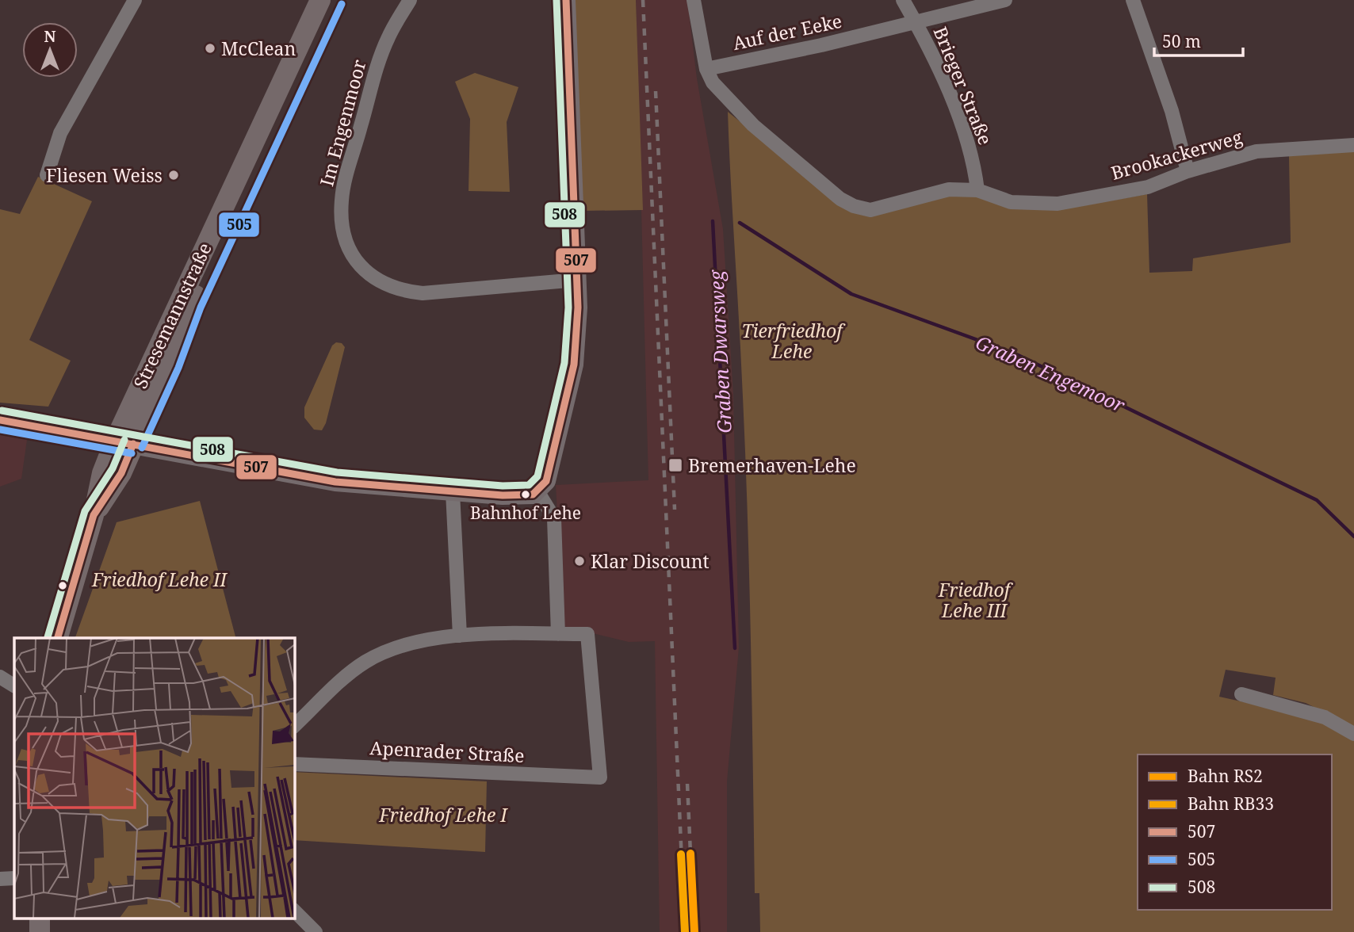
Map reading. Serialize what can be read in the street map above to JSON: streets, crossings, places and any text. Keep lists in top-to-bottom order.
{
  "streets": {
    "main road": ["Stresemannstraße"],
    "street": [
      "Auf der Eeke",
      "Brieger Straße",
      "Im Engenmoor",
      "Brookackerweg",
      "Apenrader Straße"
    ]
  },
  "crossings": [
    ["Auf der Eeke", "Brieger Straße"],
    ["Auf der Eeke", "Brookackerweg"],
    ["Brieger Straße", "Brookackerweg"]
  ],
  "water": ["Graben Dwarsweg", "Graben Engemoor"],
  "parks": [
    "Tierfriedhof Lehe",
    "Friedhof Lehe II",
    "Friedhof Lehe III",
    "Friedhof Lehe I"
  ],
  "places": {
    "other": [
      "McClean",
      "Fliesen Weiss",
      "Bahnhof Lehe",
      "Klar Discount"
    ],
    "transit": ["Bremerhaven-Lehe"]
  },
  "lines": [
    "transit line 507",
    "transit line 508",
    "transit line 505",
    "rail line RS2",
    "rail line RB33"
  ],
  "legend": [
    "Bahn RS2",
    "Bahn RB33",
    "507",
    "505",
    "508"
  ],
  "scale_bar": "50 m",
  "north": "top"
}
